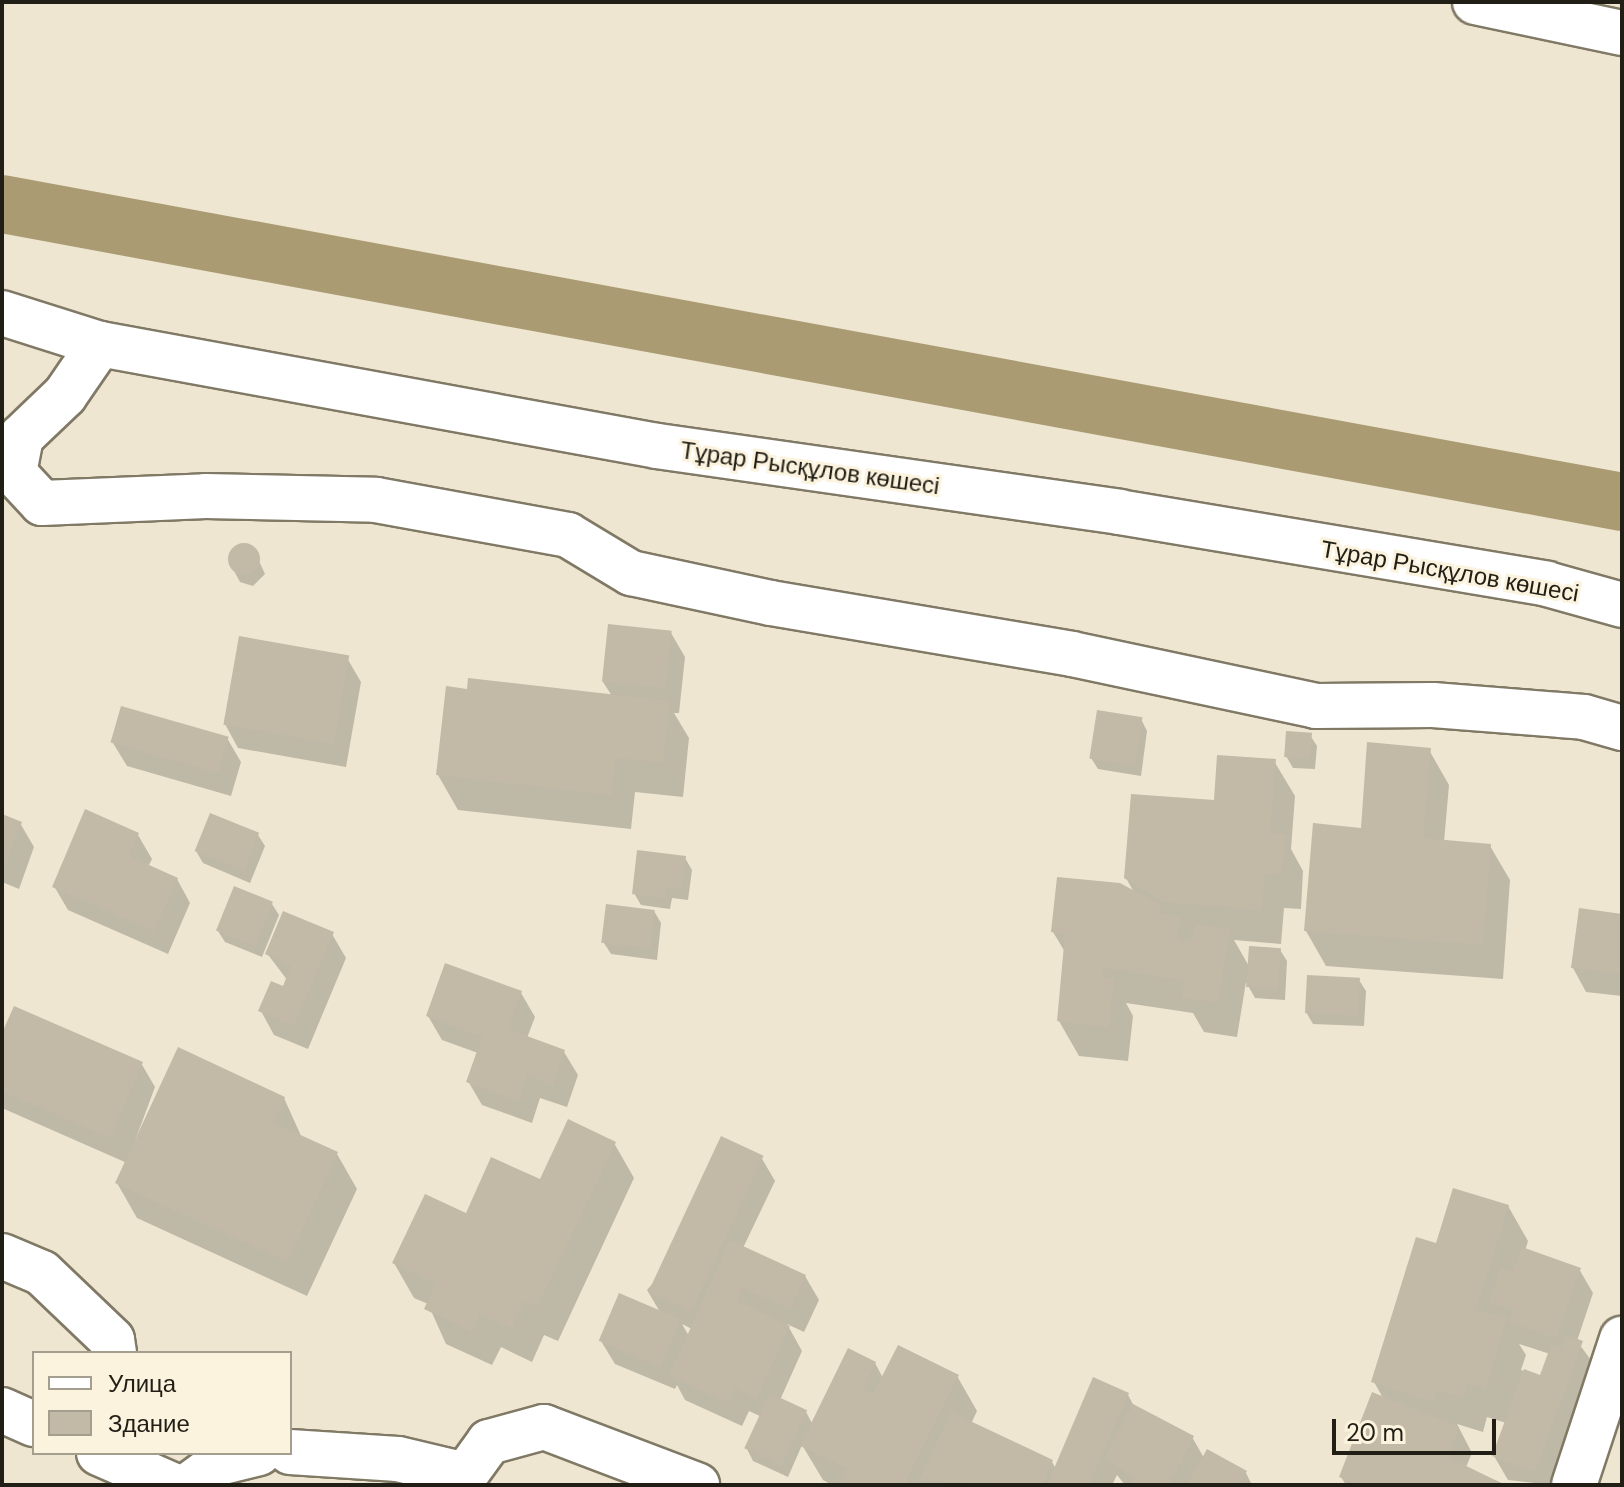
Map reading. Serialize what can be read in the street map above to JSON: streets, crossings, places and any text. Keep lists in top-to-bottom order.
{
  "streets": {
    "street": ["Тұрар Рысқұлов көшесі"]
  },
  "legend": ["Улица", "Здание"],
  "scale_bar": "20 m"
}
